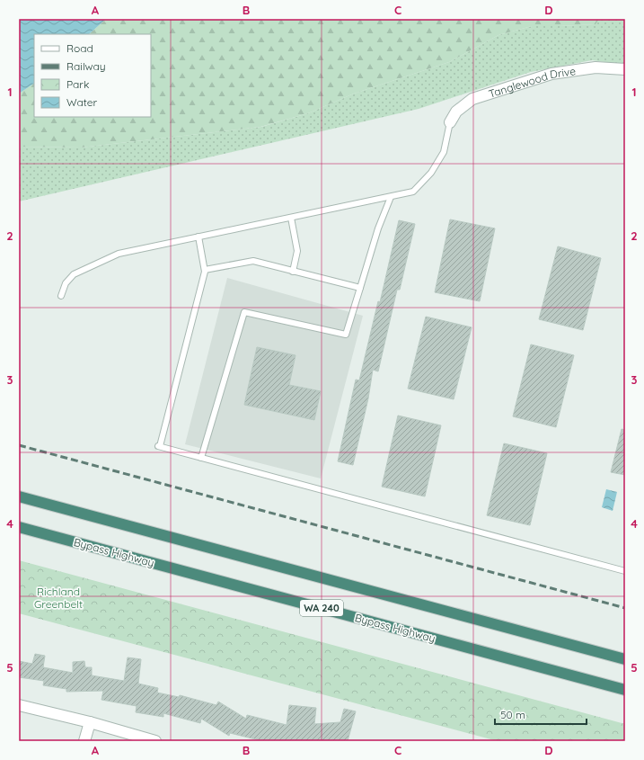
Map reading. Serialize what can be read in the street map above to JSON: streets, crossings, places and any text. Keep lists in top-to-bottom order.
{
  "streets": {
    "highway": ["Bypass Highway", "WA 240"],
    "street": ["Tanglewood Drive"]
  },
  "parks": ["Richland Greenbelt"],
  "legend": [
    "Road",
    "Railway",
    "Park",
    "Water"
  ],
  "scale_bar": "50 m",
  "grid": {
    "columns": [
      "A",
      "B",
      "C",
      "D"
    ],
    "rows": [
      "1",
      "2",
      "3",
      "4",
      "5"
    ]
  }
}
